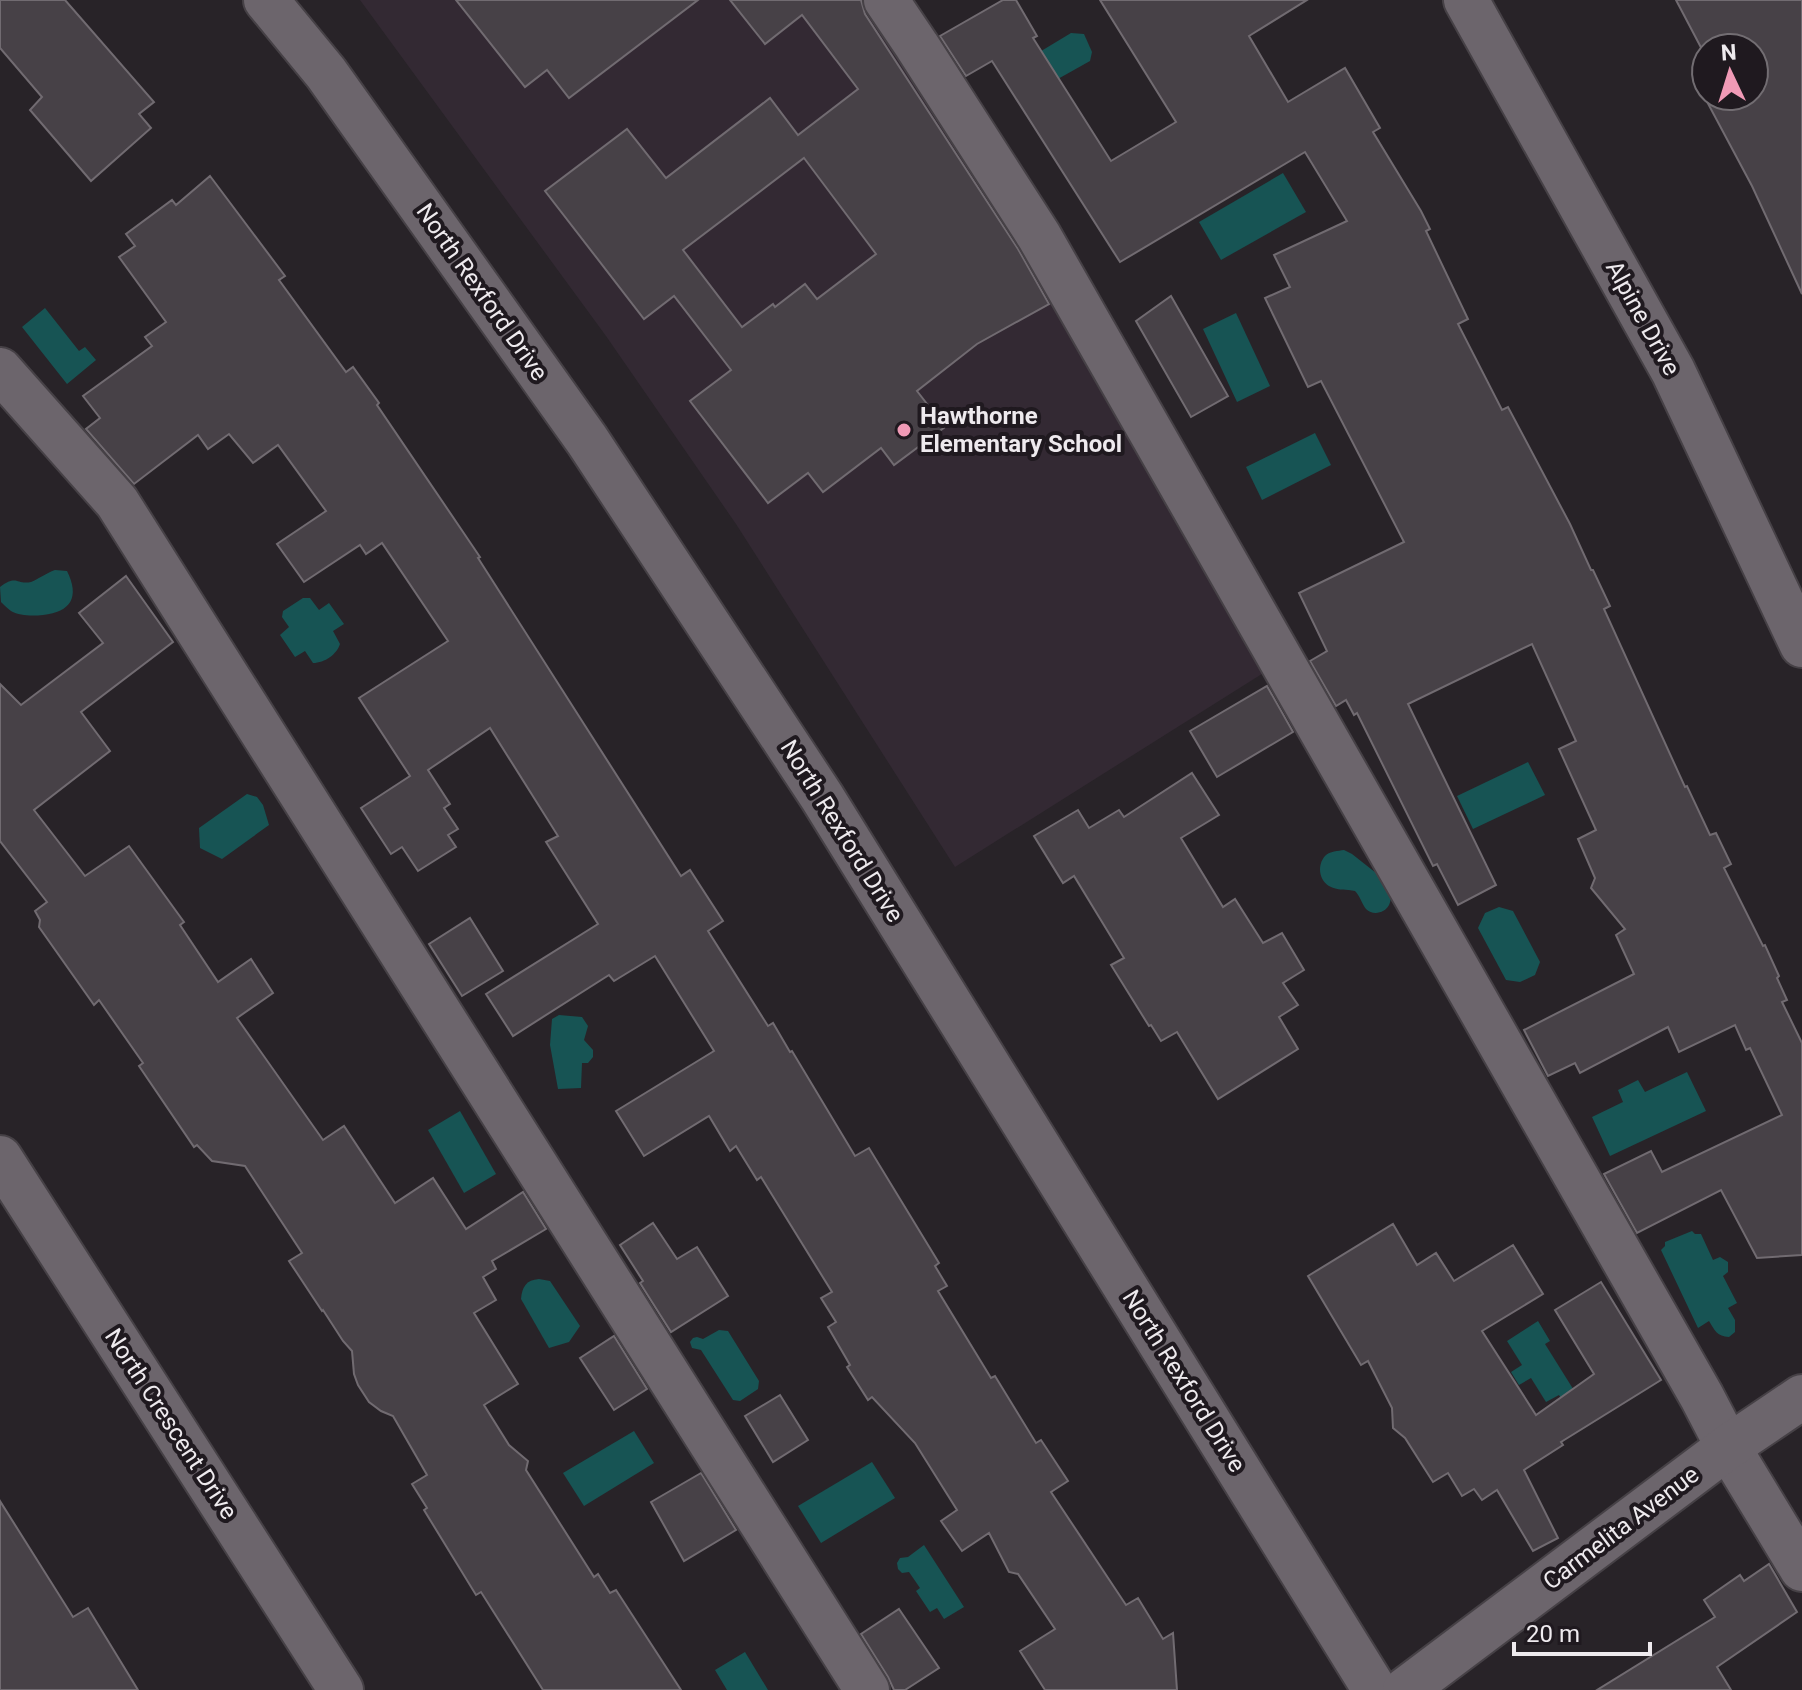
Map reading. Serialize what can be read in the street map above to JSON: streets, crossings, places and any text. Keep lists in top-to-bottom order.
{
  "streets": {
    "street": [
      "North Rexford Drive",
      "Alpine Drive",
      "North Crescent Drive",
      "Carmelita Avenue"
    ]
  },
  "places": ["Hawthorne Elementary School"],
  "scale_bar": "20 m",
  "north": "top"
}
